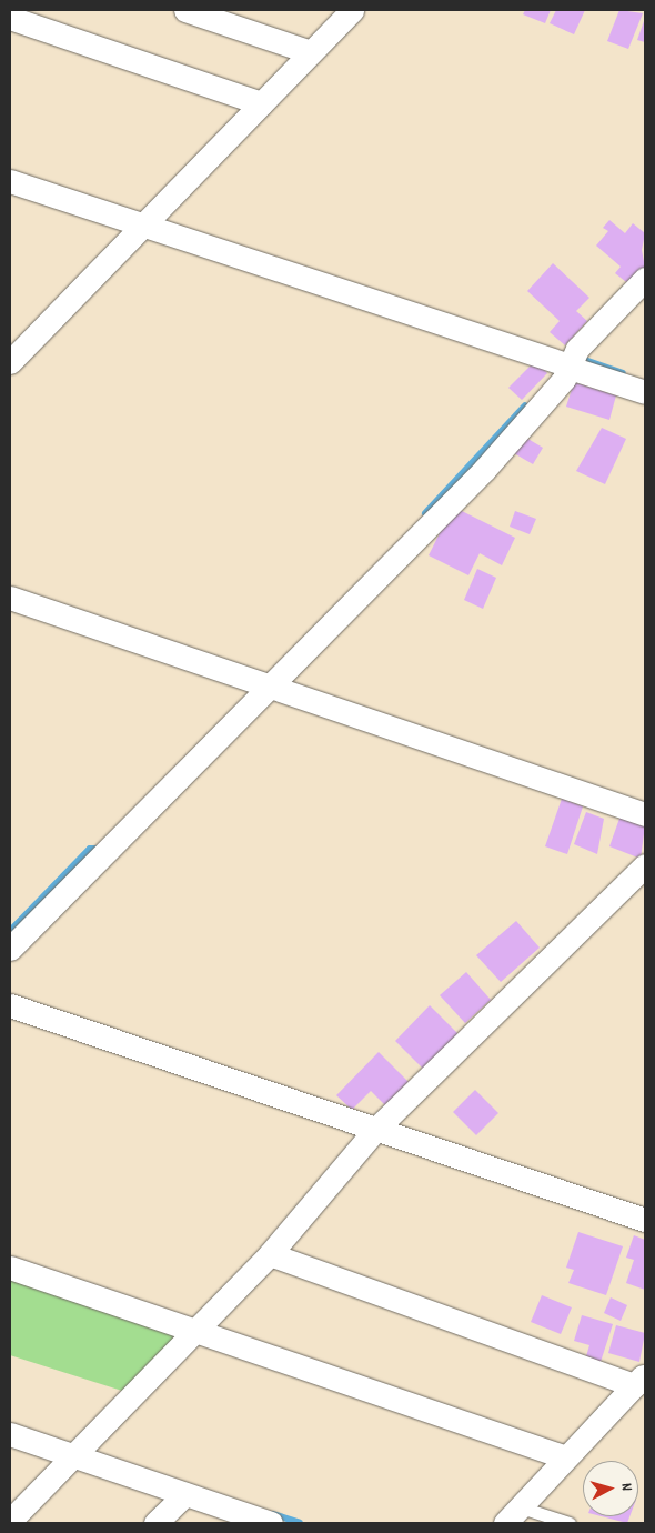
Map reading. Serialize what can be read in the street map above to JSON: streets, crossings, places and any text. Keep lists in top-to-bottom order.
{
  "north": "right"
}
